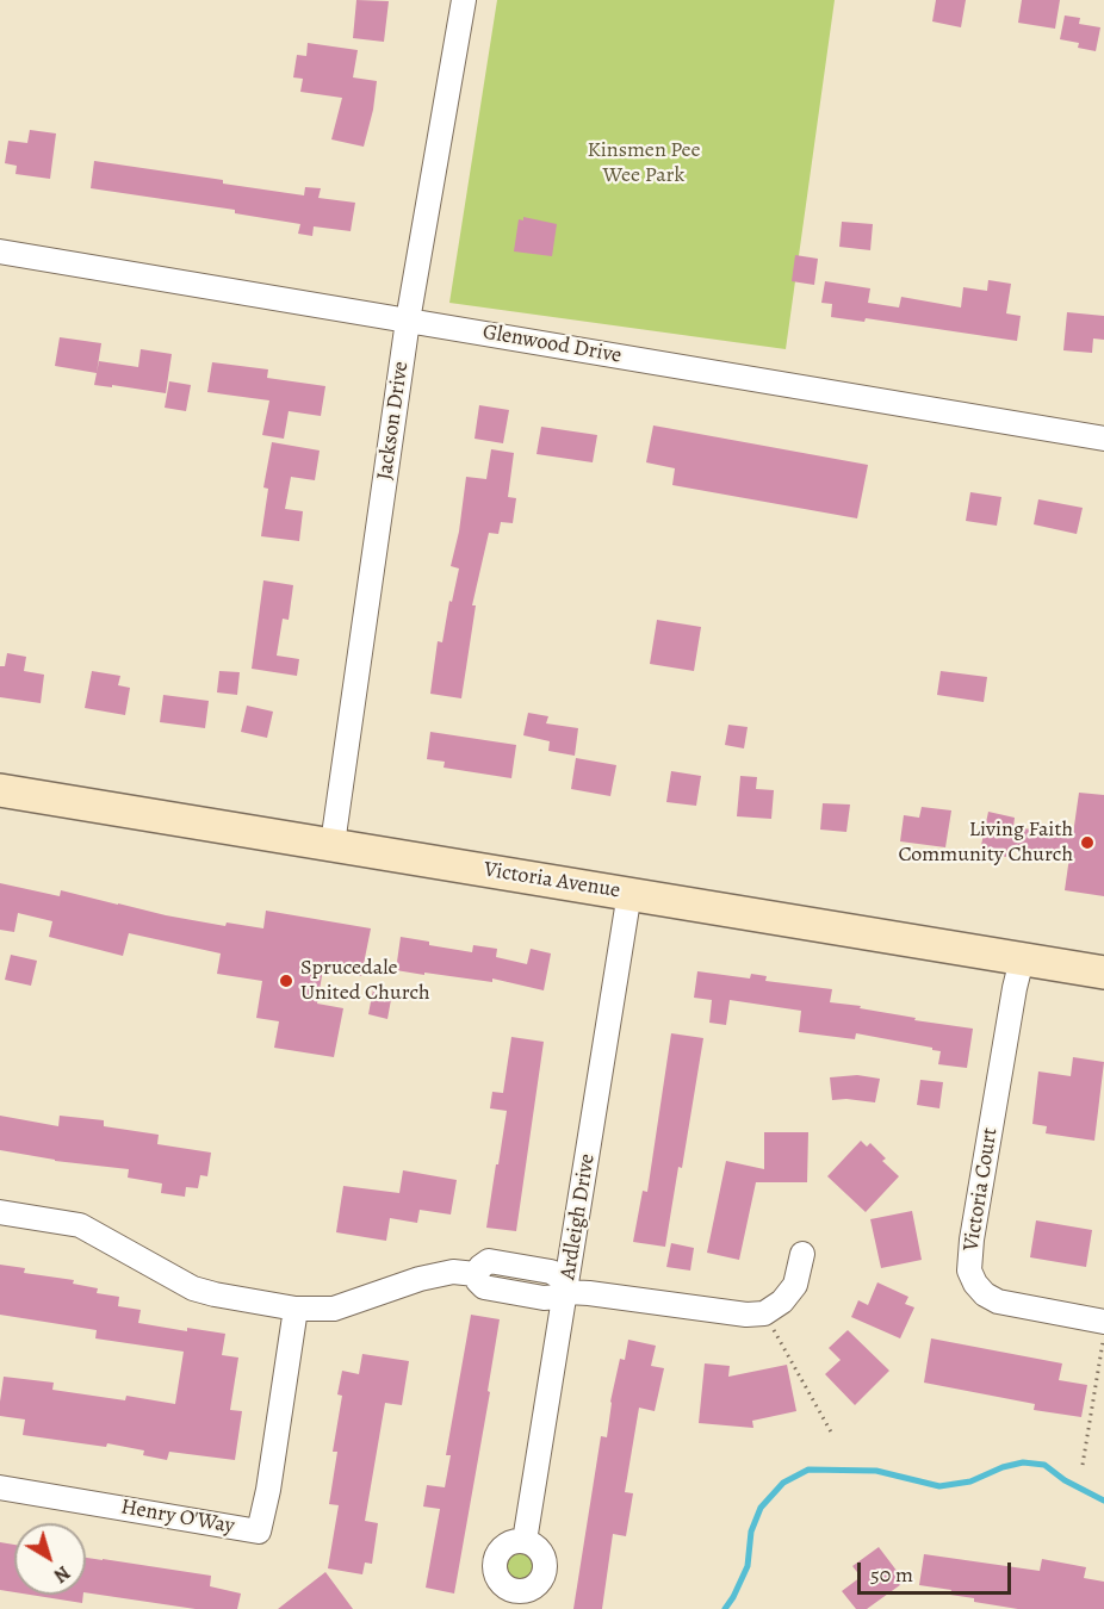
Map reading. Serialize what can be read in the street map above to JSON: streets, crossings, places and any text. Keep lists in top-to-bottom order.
{
  "streets": {
    "street": [
      "Glenwood Drive",
      "Jackson Drive",
      "Victoria Avenue",
      "Victoria Court",
      "Ardleigh Drive",
      "Henry O'Way"
    ]
  },
  "crossings": [
    ["Glenwood Drive", "Jackson Drive"],
    ["Jackson Drive", "Victoria Avenue"],
    ["Victoria Avenue", "Victoria Court"],
    ["Victoria Avenue", "Ardleigh Drive"]
  ],
  "parks": ["Kinsmen Pee Wee Park"],
  "places": ["Living Faith Community Church", "Sprucedale United Church"],
  "scale_bar": "50 m",
  "north": "bottom right"
}
